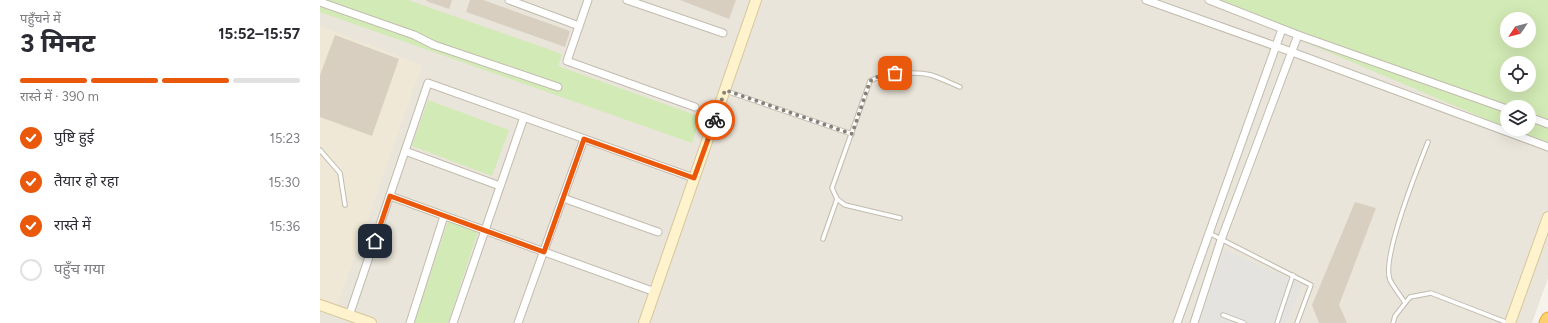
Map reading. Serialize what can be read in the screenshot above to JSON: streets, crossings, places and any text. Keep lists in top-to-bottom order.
{
  "north": "bottom left",
  "page": {
    "heading": ["3 मिनट", "पहुँचने में", "15:52–15:57"],
    "bar": "रास्ते में · 390 m",
    "list": [
      ["पुष्टि हुई", "15:23"],
      ["तैयार हो रहा", "15:30"],
      ["रास्ते में", "15:36"],
      "पहुँच गया"
    ]
  }
}
